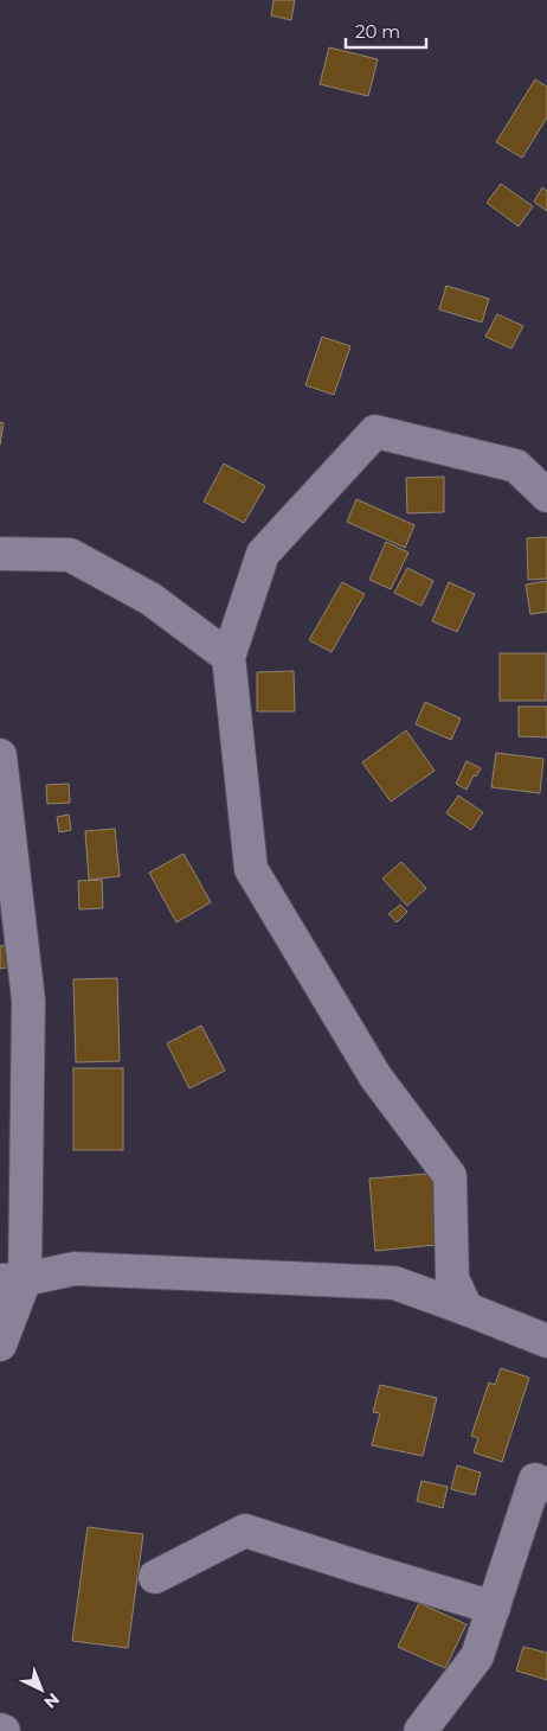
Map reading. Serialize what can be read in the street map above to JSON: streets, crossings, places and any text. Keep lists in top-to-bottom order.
{
  "scale_bar": "20 m",
  "north": "bottom right"
}
